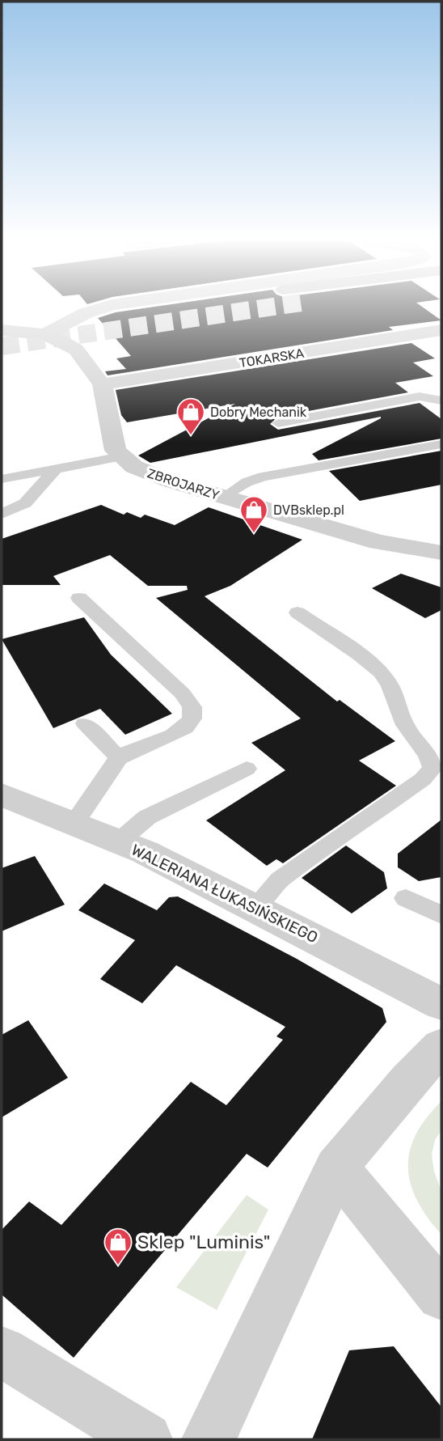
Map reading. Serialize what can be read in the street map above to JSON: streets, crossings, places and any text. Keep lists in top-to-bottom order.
{
  "streets": {
    "street": ["TOKARSKA", "ZBROJARZY", "WALERIANA ŁUKASIŃSKIEGO"]
  },
  "places": {
    "shop": ["Dobry Mechanik", "DVBsklep.pl", "Sklep \"Luminis\""]
  }
}
